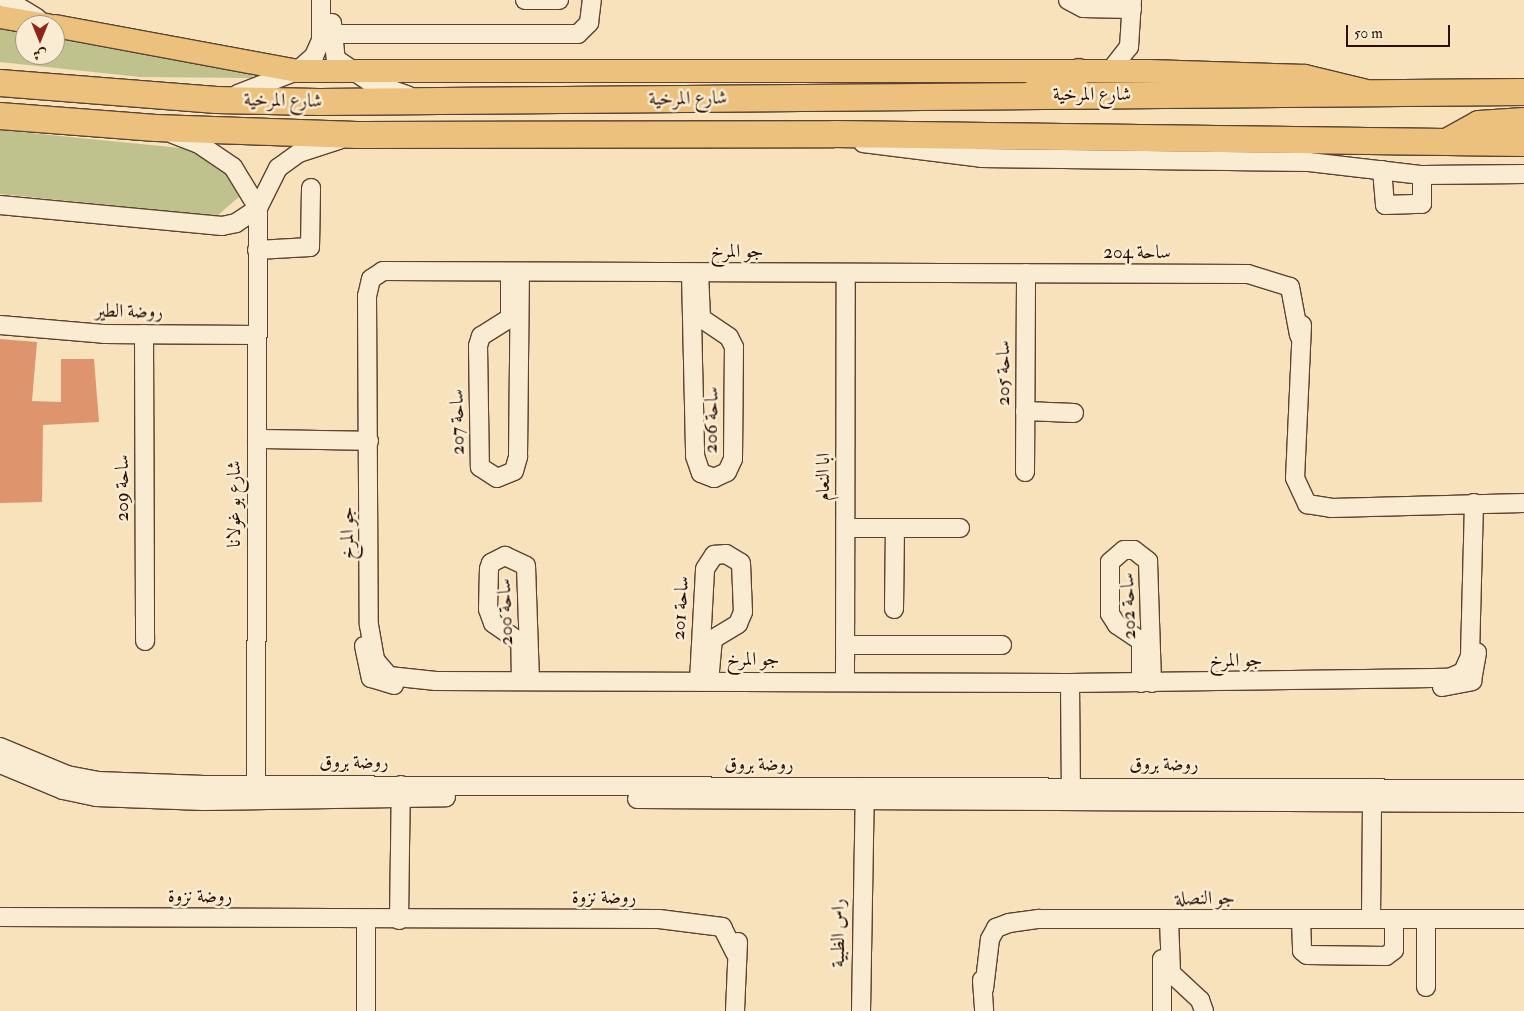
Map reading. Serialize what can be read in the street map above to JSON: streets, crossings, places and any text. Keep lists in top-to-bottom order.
{
  "streets": {
    "highway": ["شارع المرخية"],
    "street": [
      "جو المرخ",
      "ساحة 204",
      "روضة الطير",
      "ساحة 205",
      "ساحة 206",
      "ساحة 207",
      "ابا النعام",
      "ساحة 209",
      "شارع بو غولانا",
      "ساحة 202",
      "ساحة 201",
      "ساحة 200",
      "روضة بروق",
      "روضة نزوة",
      "جو النصلة",
      "راس الظبية"
    ]
  },
  "crossings": [
    ["شارع المرخية", "شارع بو غولانا"],
    ["جو المرخ", "ساحة 204"],
    ["جو المرخ", "ساحة 205"],
    ["جو المرخ", "ساحة 206"],
    ["جو المرخ", "ساحة 207"],
    ["جو المرخ", "ابا النعام"],
    ["جو المرخ", "ساحة 202"],
    ["جو المرخ", "ساحة 201"],
    ["جو المرخ", "ساحة 200"],
    ["ساحة 204", "ساحة 205"],
    ["روضة الطير", "ساحة 209"],
    ["روضة الطير", "شارع بو غولانا"],
    ["شارع بو غولانا", "روضة بروق"],
    ["روضة بروق", "راس الظبية"]
  ],
  "scale_bar": "50 m",
  "north": "bottom"
}
